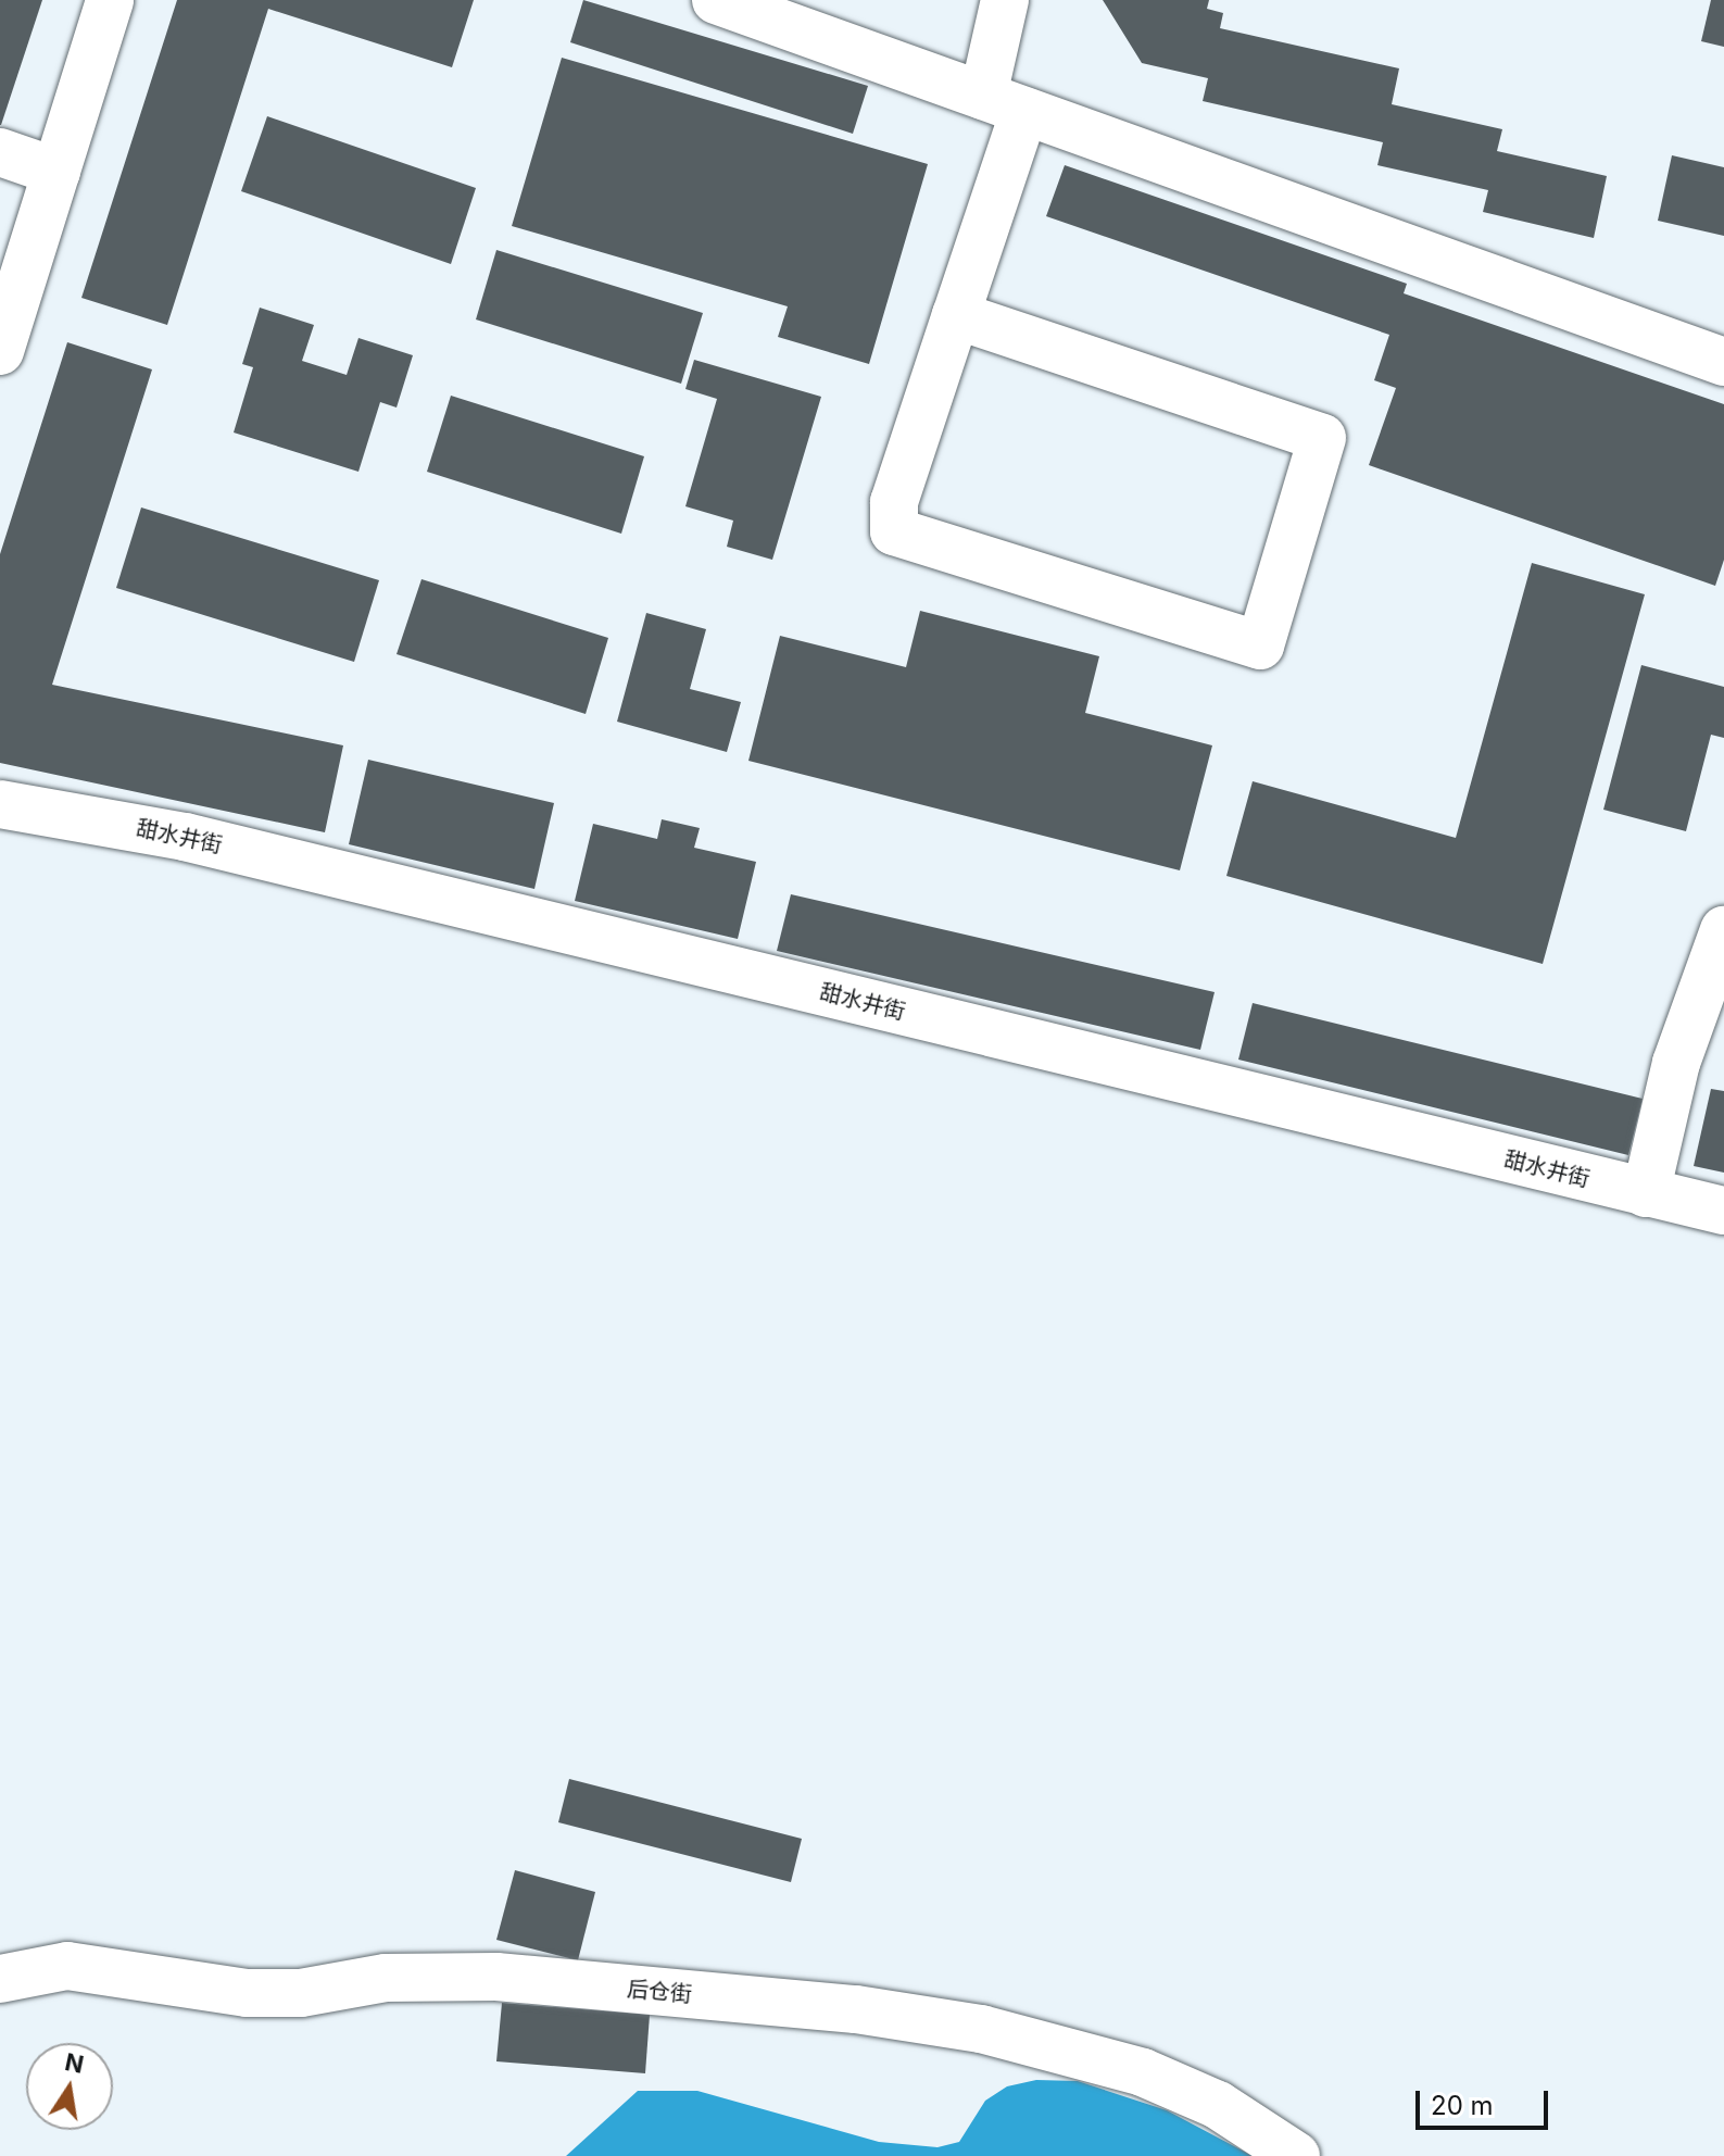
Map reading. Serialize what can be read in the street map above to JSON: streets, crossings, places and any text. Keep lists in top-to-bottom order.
{
  "streets": {
    "street": ["甜水井街", "后仓街"]
  },
  "scale_bar": "20 m",
  "north": "top"
}
